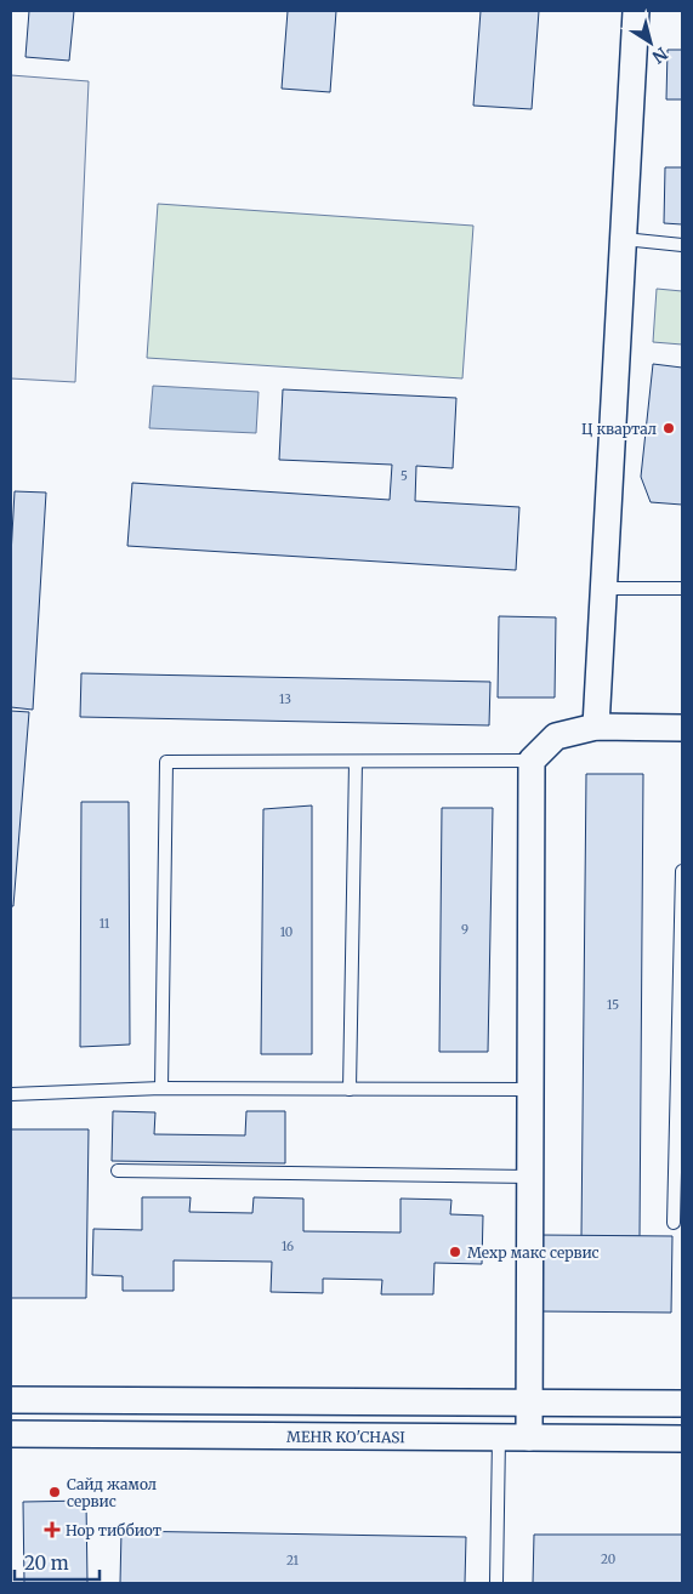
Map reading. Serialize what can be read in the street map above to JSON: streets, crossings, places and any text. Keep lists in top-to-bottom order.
{
  "streets": {
    "street": ["MEHR KO'CHASI"]
  },
  "places": {
    "other": ["Ц квартал", "Мехр макс сервис", "Сайд жамол сервис"],
    "health": ["Нор тиббиот"]
  },
  "house_numbers": [
    "5",
    "13",
    "11",
    "9",
    "10",
    "15",
    "16",
    "20",
    "21"
  ],
  "scale_bar": "20 m",
  "north": "bottom right"
}
